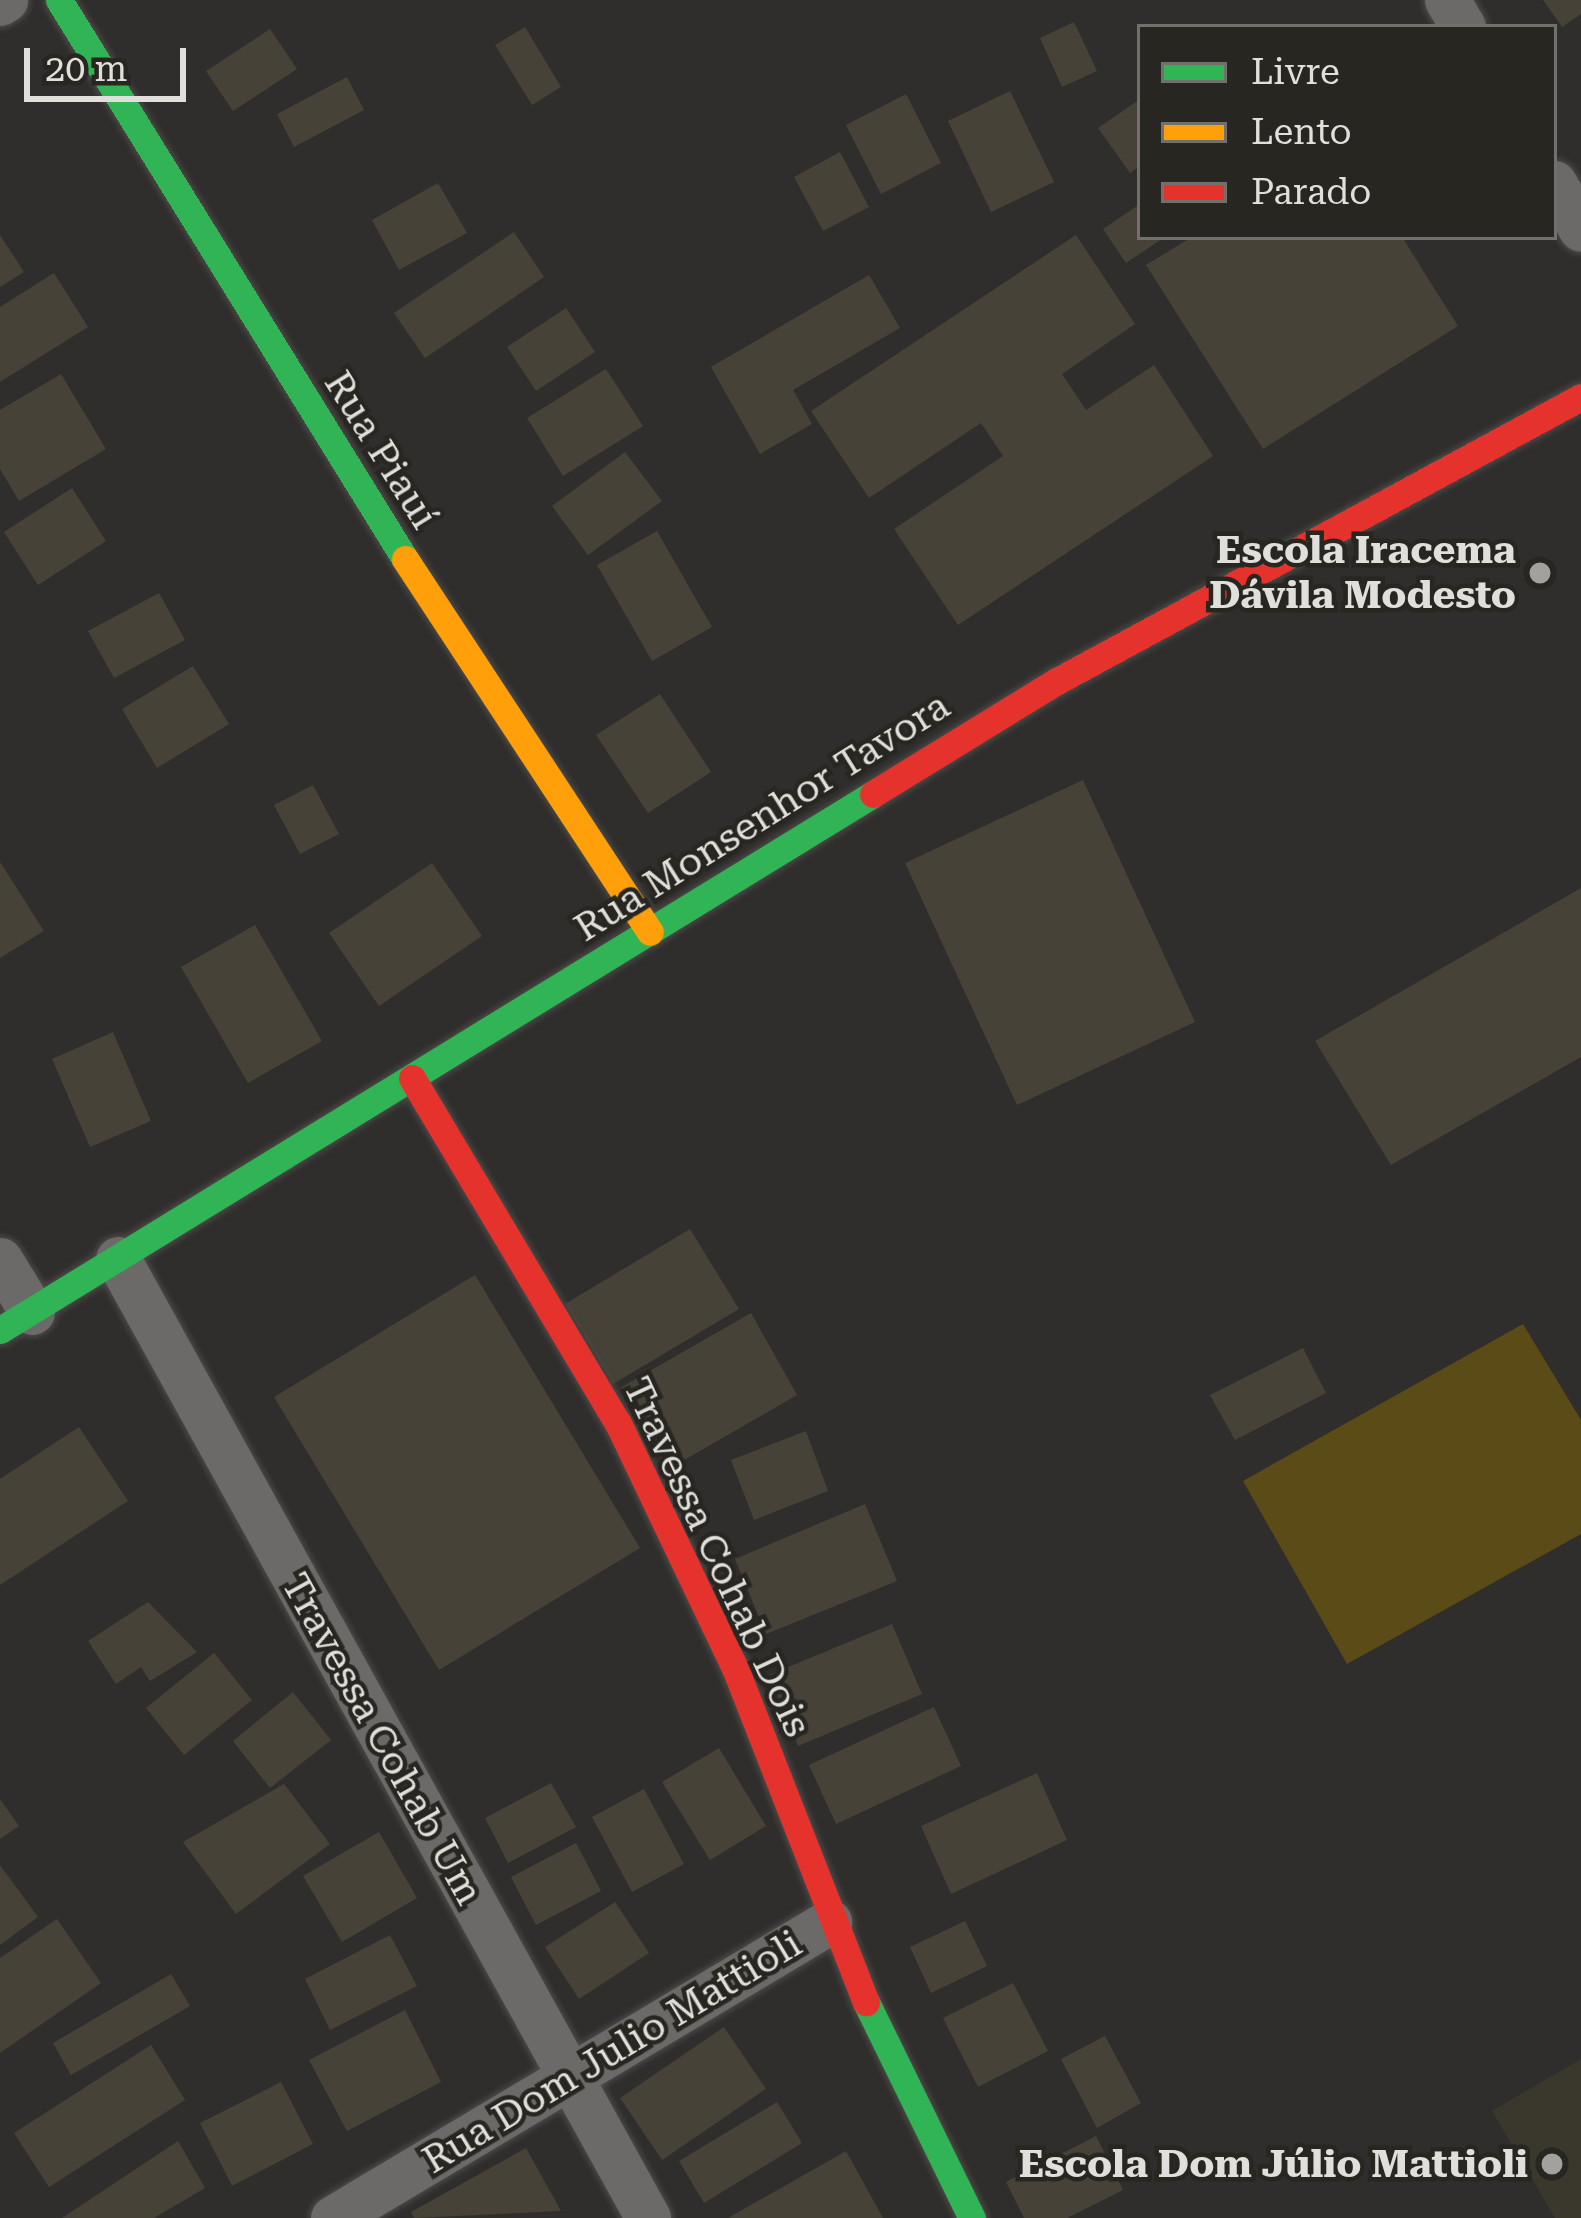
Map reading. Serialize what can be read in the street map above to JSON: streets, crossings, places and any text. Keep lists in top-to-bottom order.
{
  "streets": {
    "street": [
      "Rua Piauí",
      "Rua Monsenhor Tavora",
      "Travessa Cohab Dois",
      "Travessa Cohab Um",
      "Rua Dom Julio Mattioli"
    ]
  },
  "crossings": [
    ["Rua Piauí", "Rua Monsenhor Tavora"],
    ["Rua Monsenhor Tavora", "Travessa Cohab Dois"],
    ["Rua Monsenhor Tavora", "Travessa Cohab Um"],
    ["Travessa Cohab Dois", "Rua Dom Julio Mattioli"],
    ["Travessa Cohab Um", "Rua Dom Julio Mattioli"]
  ],
  "places": ["Escola Iracema Dávila Modesto", "Escola Dom Júlio Mattioli"],
  "legend": ["Livre", "Lento", "Parado"],
  "scale_bar": "20 m"
}
